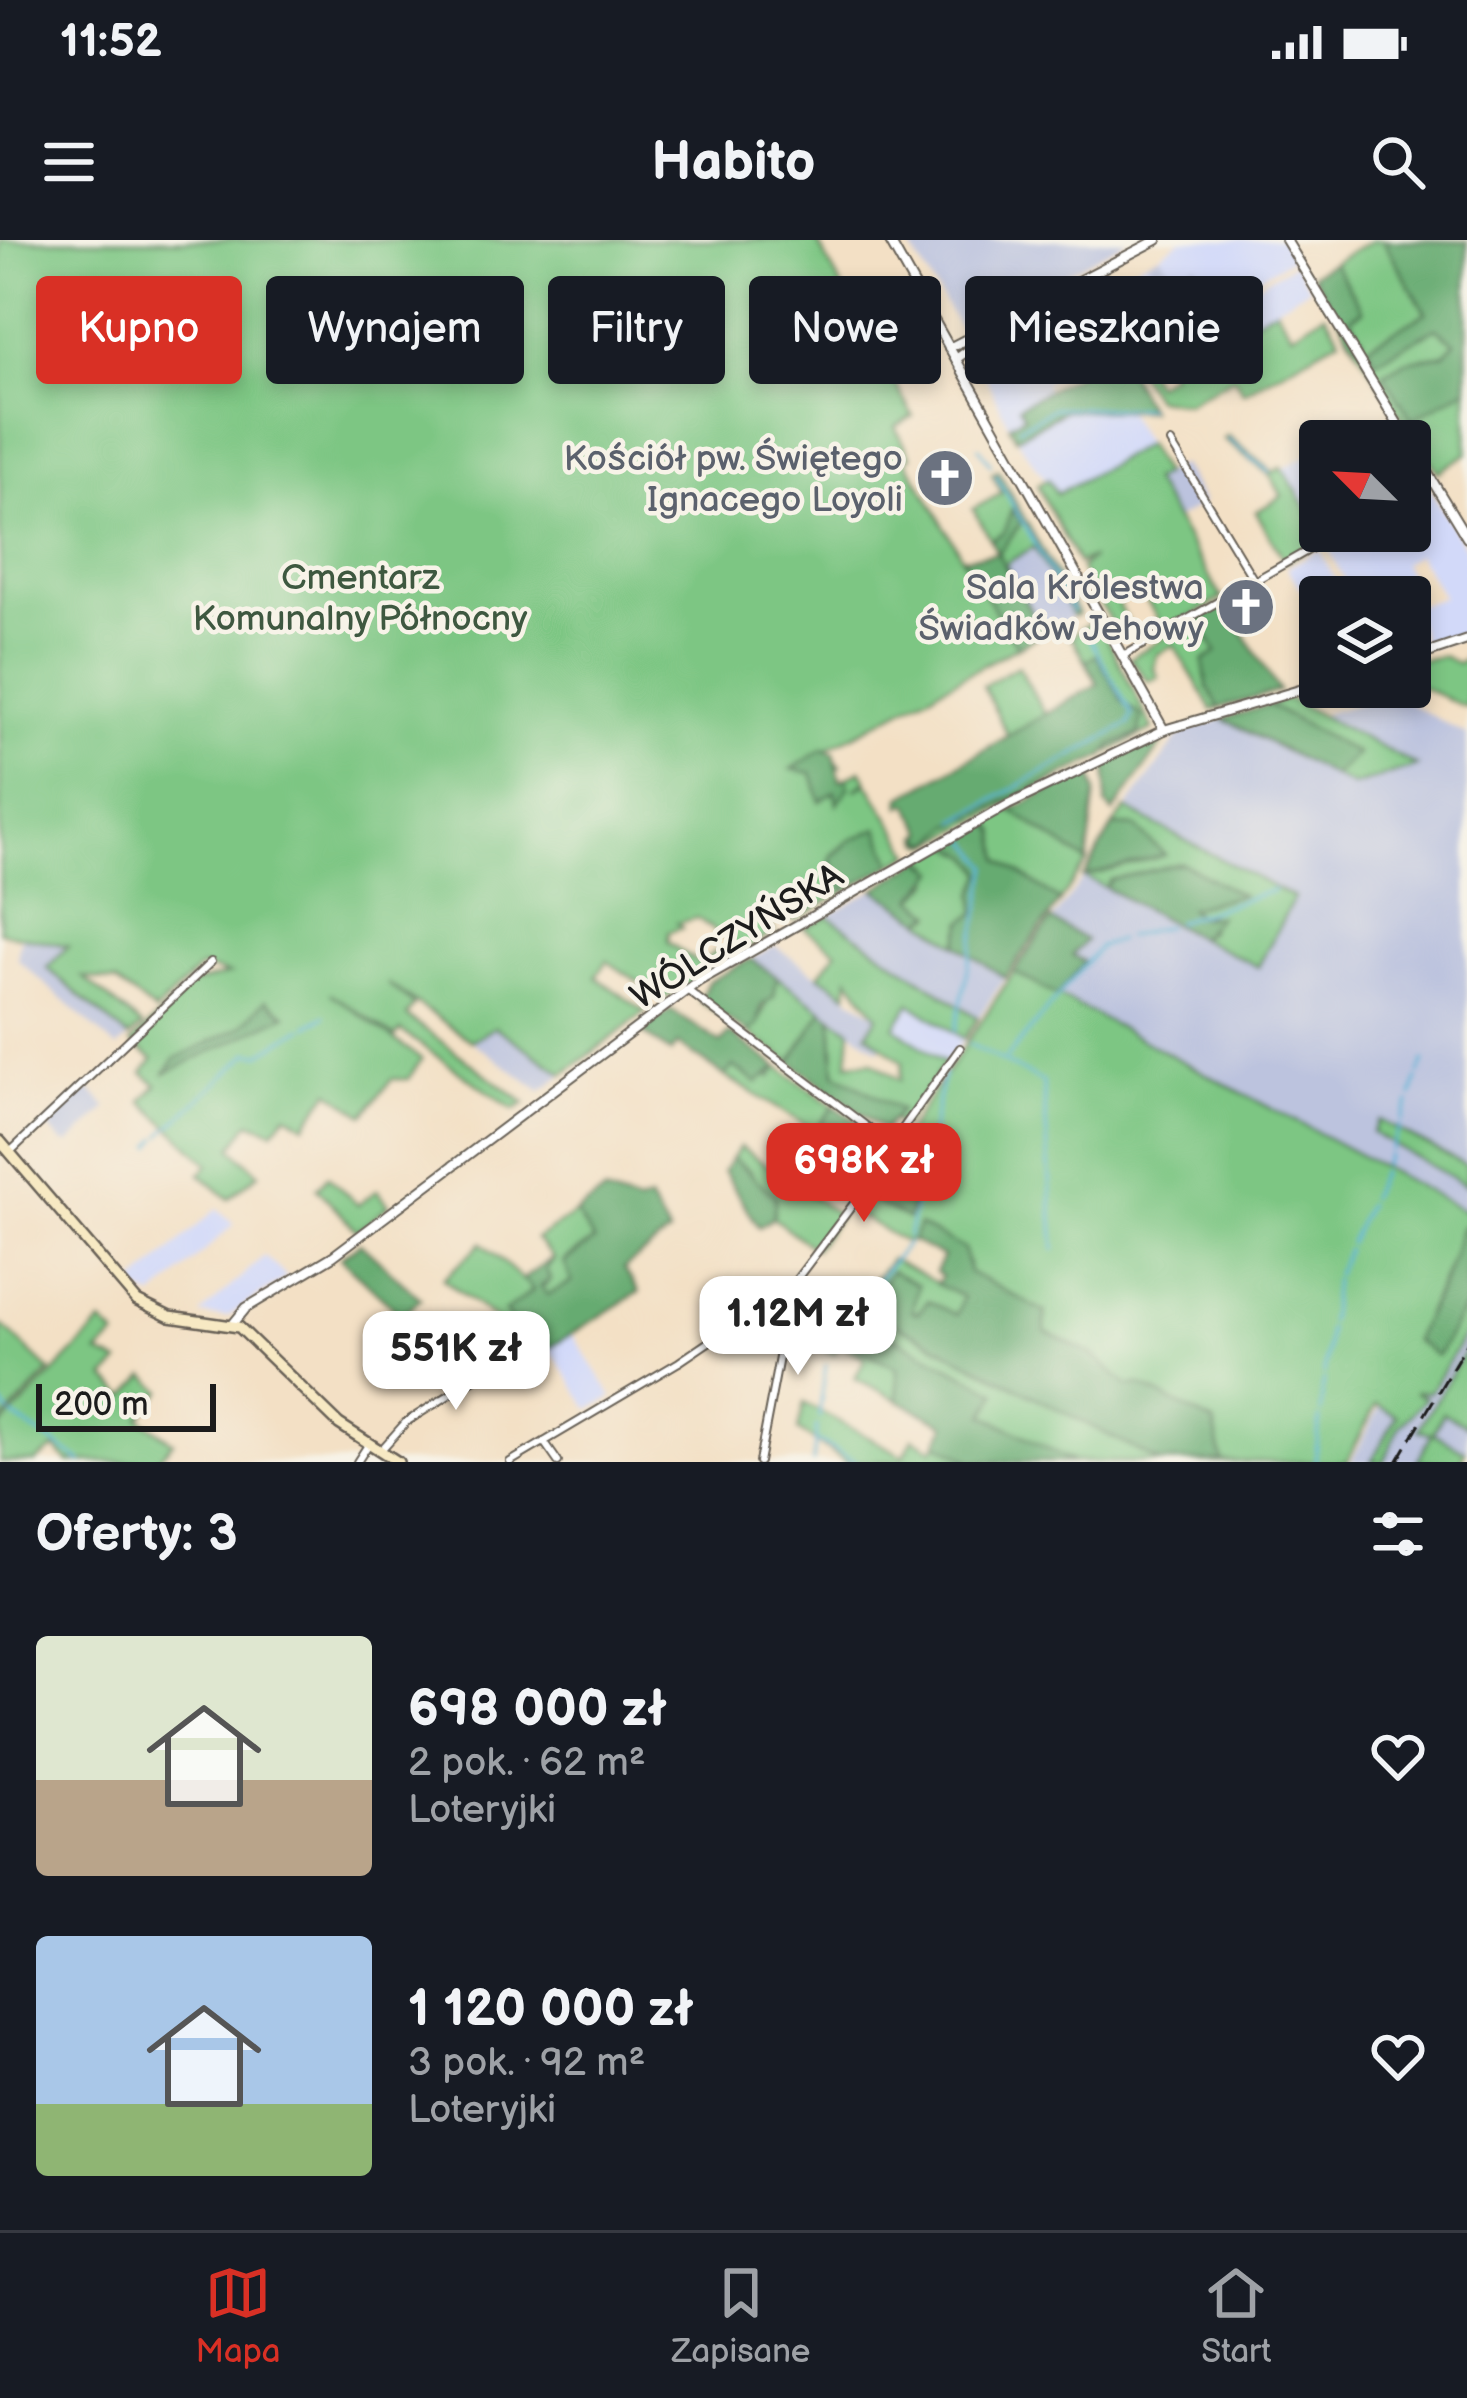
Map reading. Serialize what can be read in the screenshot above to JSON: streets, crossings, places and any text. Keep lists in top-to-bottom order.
{
  "streets": {
    "street": ["WÓLCZYŃSKA"]
  },
  "parks": ["Cmentarz Komunalny Północny"],
  "places": {
    "church": ["Kościół pw. Świętego Ignacego Loyoli", "Sala Królestwa Świadków Jehowy"]
  },
  "scale_bar": "200 m",
  "north": "top left",
  "page": {
    "status": "11:52",
    "header": "Habito",
    "chip": [
      "Kupno",
      "Wynajem",
      "Filtry",
      "Nowe",
      "Mieszkanie"
    ],
    "price": ["698K zł", "1.12M zł", "551K zł"],
    "scale": "200 m",
    "heading": "Oferty: 3",
    "list": [
      {
        "name": "698 000 zł",
        "note": "2 pok. · 62 m² · Loteryjki"
      },
      {
        "name": "1 120 000 zł",
        "note": "3 pok. · 92 m² · Loteryjki"
      }
    ],
    "tabs": ["Mapa", "Zapisane", "Start"]
  }
}
